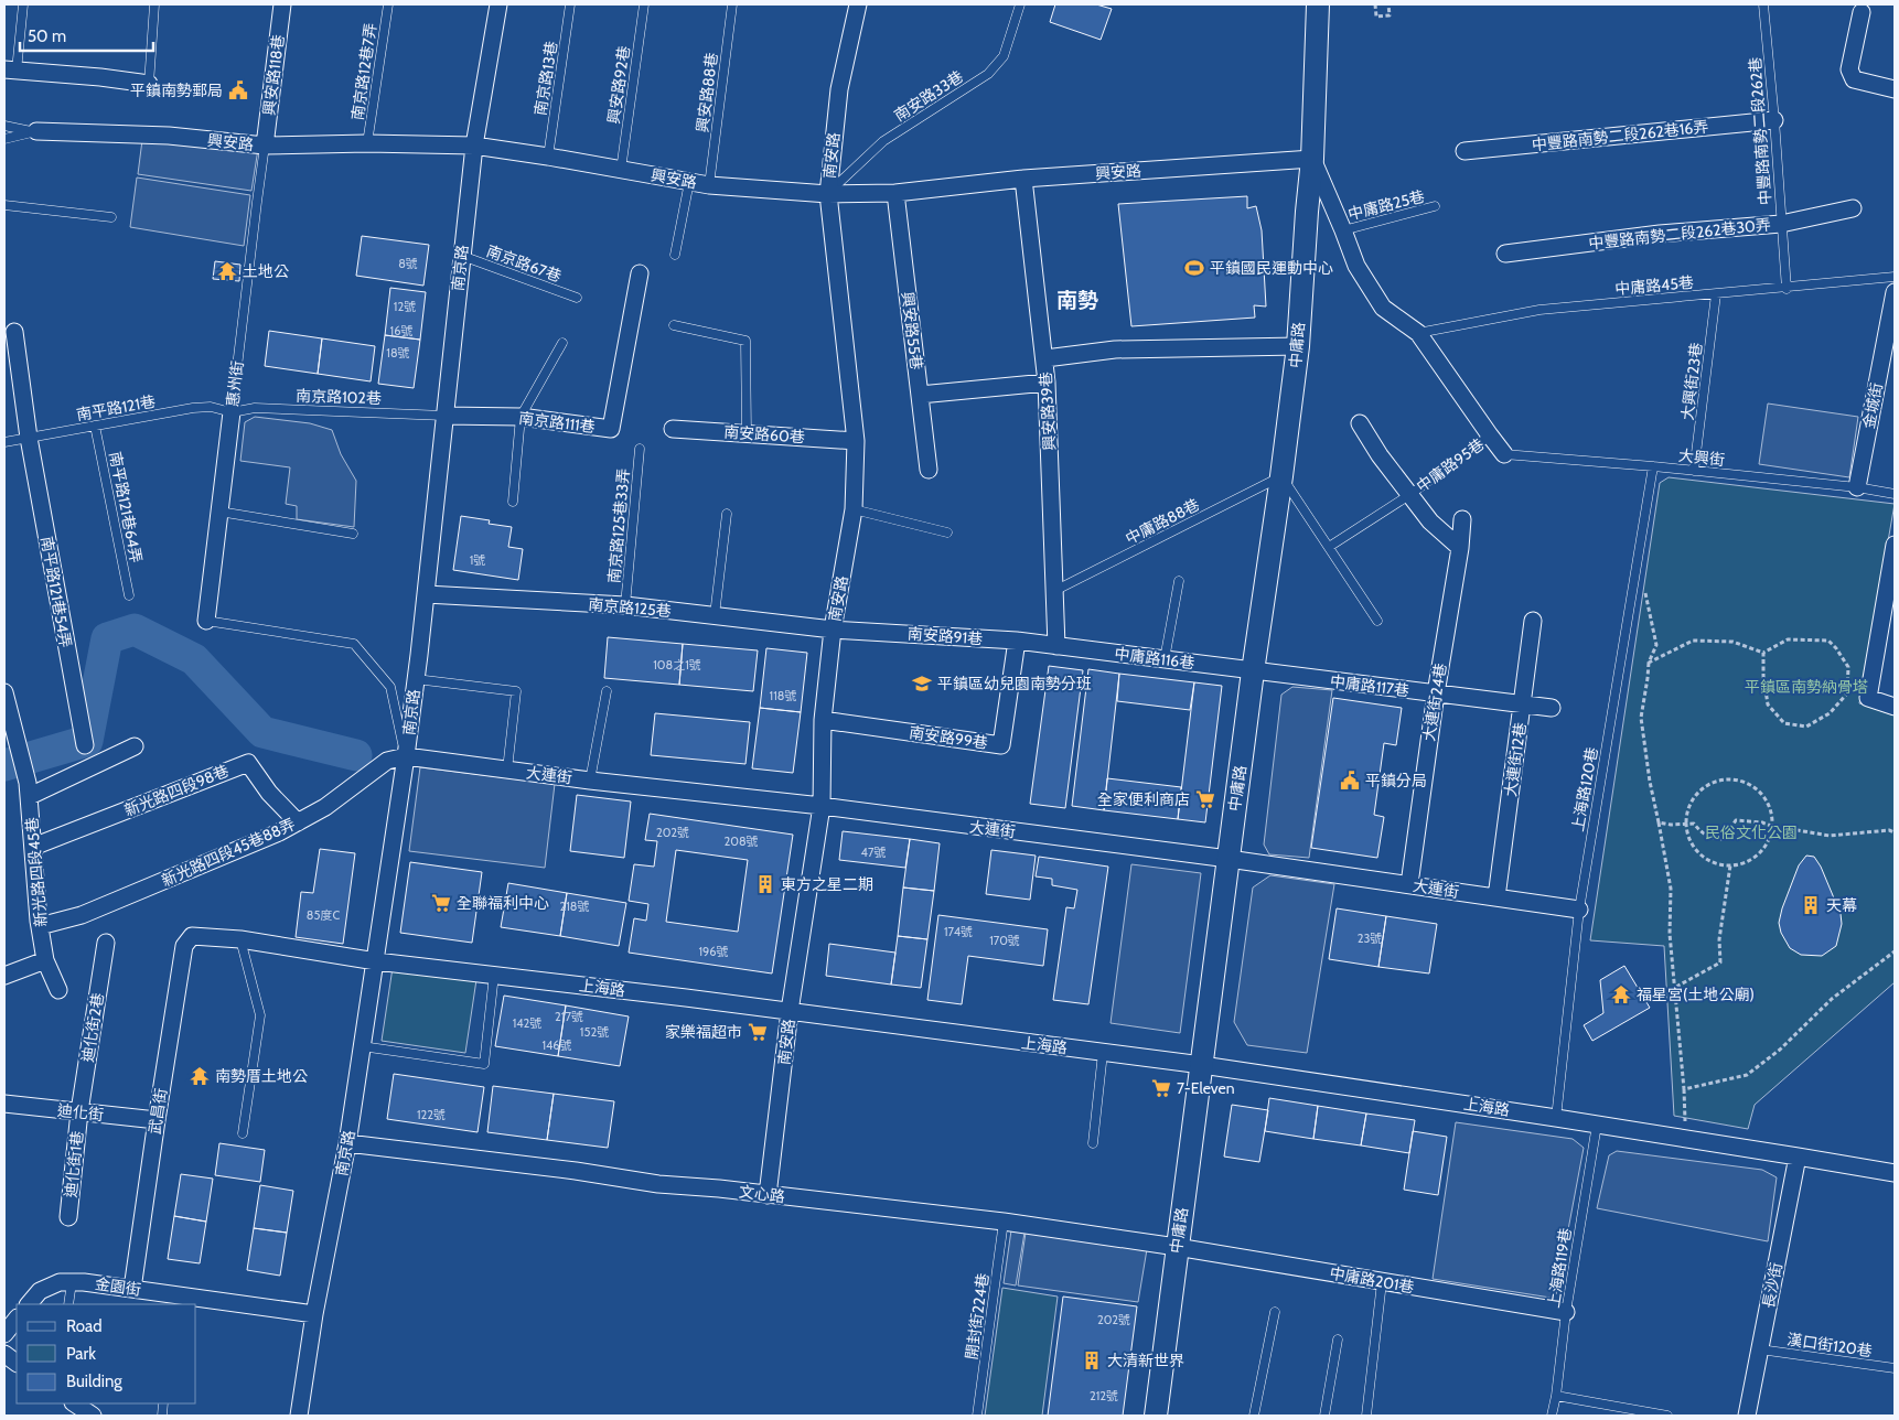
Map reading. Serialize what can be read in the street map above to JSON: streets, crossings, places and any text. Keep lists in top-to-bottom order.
{
  "streets": {
    "street": [
      "興安路118巷",
      "中豐路南勢二段262巷16弄",
      "興安路",
      "南安路",
      "中豐路南勢二段262巷30弄",
      "南京路",
      "興安路55巷",
      "中庸路",
      "惠州街",
      "金城街",
      "興安路39巷",
      "南京路111巷",
      "南安路60巷",
      "中庸路95巷",
      "南平路121巷54弄",
      "南京路125巷",
      "南安路91巷",
      "中庸路116巷",
      "中庸路117巷",
      "大連街24巷",
      "南安路99巷",
      "大連街12巷",
      "大連街",
      "新光路四段98巷",
      "新光路四段45巷88弄",
      "新光路四段45巷",
      "上海路",
      "迪化街2巷",
      "武昌街",
      "迪化街",
      "迪化街1巷",
      "文心路",
      "中庸路201巷",
      "長沙街",
      "金園街"
    ],
    "lane": [
      "南京路12巷7弄",
      "南京路13巷",
      "興安路92巷",
      "興安路88巷",
      "南安路33巷",
      "中豐路南勢二段262巷",
      "中庸路25巷",
      "南京路67巷",
      "中庸路45巷",
      "大興街23巷",
      "南京路102巷",
      "南平路121巷",
      "大興街",
      "南平路121巷64弄",
      "中庸路88巷",
      "南京路125巷33弄",
      "上海路120巷",
      "上海路119巷",
      "開封街224巷",
      "漢口街120巷"
    ]
  },
  "crossings": [
    ["南京路12巷7弄", "興安路"],
    ["興安路118巷", "興安路"],
    ["興安路118巷", "惠州街"],
    ["南京路13巷", "興安路"],
    ["興安路92巷", "興安路"],
    ["興安路88巷", "興安路"],
    ["南安路33巷", "興安路"],
    ["南安路33巷", "南安路"],
    ["中豐路南勢二段262巷", "中豐路南勢二段262巷16弄"],
    ["中豐路南勢二段262巷", "中豐路南勢二段262巷30弄"],
    ["中豐路南勢二段262巷", "中庸路45巷"],
    ["興安路", "南安路"],
    ["興安路", "南京路"],
    ["興安路", "興安路55巷"],
    ["興安路", "中庸路"],
    ["興安路", "惠州街"],
    ["興安路", "興安路39巷"],
    ["南安路", "南安路60巷"],
    ["南安路", "南京路125巷"],
    ["南安路", "南安路91巷"],
    ["南安路", "南安路99巷"],
    ["南安路", "大連街"],
    ["南安路", "上海路"],
    ["南安路", "文心路"],
    ["中庸路25巷", "中庸路"],
    ["南京路67巷", "南京路"],
    ["南京路", "南京路102巷"],
    ["南京路", "南京路111巷"],
    ["南京路", "南京路125巷"],
    ["南京路", "大連街"],
    ["南京路", "新光路四段45巷88弄"],
    ["南京路", "上海路"],
    ["南京路", "文心路"],
    ["南京路", "金園街"],
    ["中庸路45巷", "中庸路"],
    ["中庸路45巷", "大興街23巷"],
    ["中庸路", "大興街"],
    ["中庸路", "中庸路95巷"],
    ["中庸路", "中庸路88巷"],
    ["中庸路", "中庸路116巷"],
    ["中庸路", "中庸路117巷"],
    ["中庸路", "大連街"],
    ["中庸路", "上海路"],
    ["中庸路", "文心路"],
    ["中庸路", "中庸路201巷"],
    ["大興街23巷", "大興街"],
    ["惠州街", "南京路102巷"],
    ["惠州街", "南平路121巷"],
    ["南京路102巷", "南平路121巷"],
    ["南京路102巷", "南京路111巷"],
    ["金城街", "大興街"],
    ["南平路121巷", "南平路121巷64弄"],
    ["南平路121巷", "南平路121巷54弄"],
    ["興安路39巷", "中庸路88巷"],
    ["興安路39巷", "南安路91巷"],
    ["興安路39巷", "中庸路116巷"],
    ["大興街", "上海路120巷"],
    ["中庸路95巷", "大連街24巷"],
    ["南京路125巷33弄", "南京路125巷"],
    ["南京路125巷", "南安路91巷"],
    ["南安路91巷", "中庸路116巷"],
    ["南安路91巷", "南安路99巷"],
    ["中庸路116巷", "中庸路117巷"],
    ["中庸路117巷", "大連街24巷"],
    ["中庸路117巷", "大連街12巷"],
    ["大連街24巷", "大連街"],
    ["大連街12巷", "大連街"],
    ["大連街", "上海路120巷"],
    ["大連街", "新光路四段45巷88弄"],
    ["上海路120巷", "上海路"],
    ["新光路四段98巷", "新光路四段45巷88弄"],
    ["新光路四段98巷", "新光路四段45巷"],
    ["新光路四段45巷88弄", "新光路四段45巷"],
    ["上海路", "武昌街"],
    ["上海路", "上海路119巷"],
    ["上海路", "長沙街"],
    ["迪化街2巷", "迪化街"],
    ["迪化街2巷", "迪化街1巷"],
    ["武昌街", "迪化街"],
    ["武昌街", "金園街"],
    ["迪化街", "迪化街1巷"],
    ["文心路", "中庸路201巷"],
    ["文心路", "開封街224巷"],
    ["上海路119巷", "中庸路201巷"],
    ["長沙街", "漢口街120巷"]
  ],
  "districts": ["南勢"],
  "parks": ["平鎮區南勢納骨塔", "民俗文化公園"],
  "places": {
    "public building": ["平鎮南勢郵局", "平鎮分局"],
    "sports": ["平鎮國民運動中心"],
    "temple": ["土地公", "福星宮(土地公廟)", "南勢厝土地公"],
    "school or university": ["平鎮區幼兒園南勢分班"],
    "supermarket": [
      "全家便利商店",
      "全聯福利中心",
      "家樂福超市",
      "7-Eleven"
    ],
    "building": ["東方之星二期", "天幕", "大清新世界"]
  },
  "house_numbers": [
    "8號",
    "12號",
    "16號",
    "18號",
    "1號",
    "108之1號",
    "118號",
    "202號",
    "208號",
    "47號",
    "218號",
    "85度C",
    "174號",
    "23號",
    "170號",
    "196號",
    "217號",
    "142號",
    "152號",
    "146號",
    "122號",
    "202號",
    "212號"
  ],
  "legend": ["Road", "Park", "Building"],
  "scale_bar": "50 m"
}
